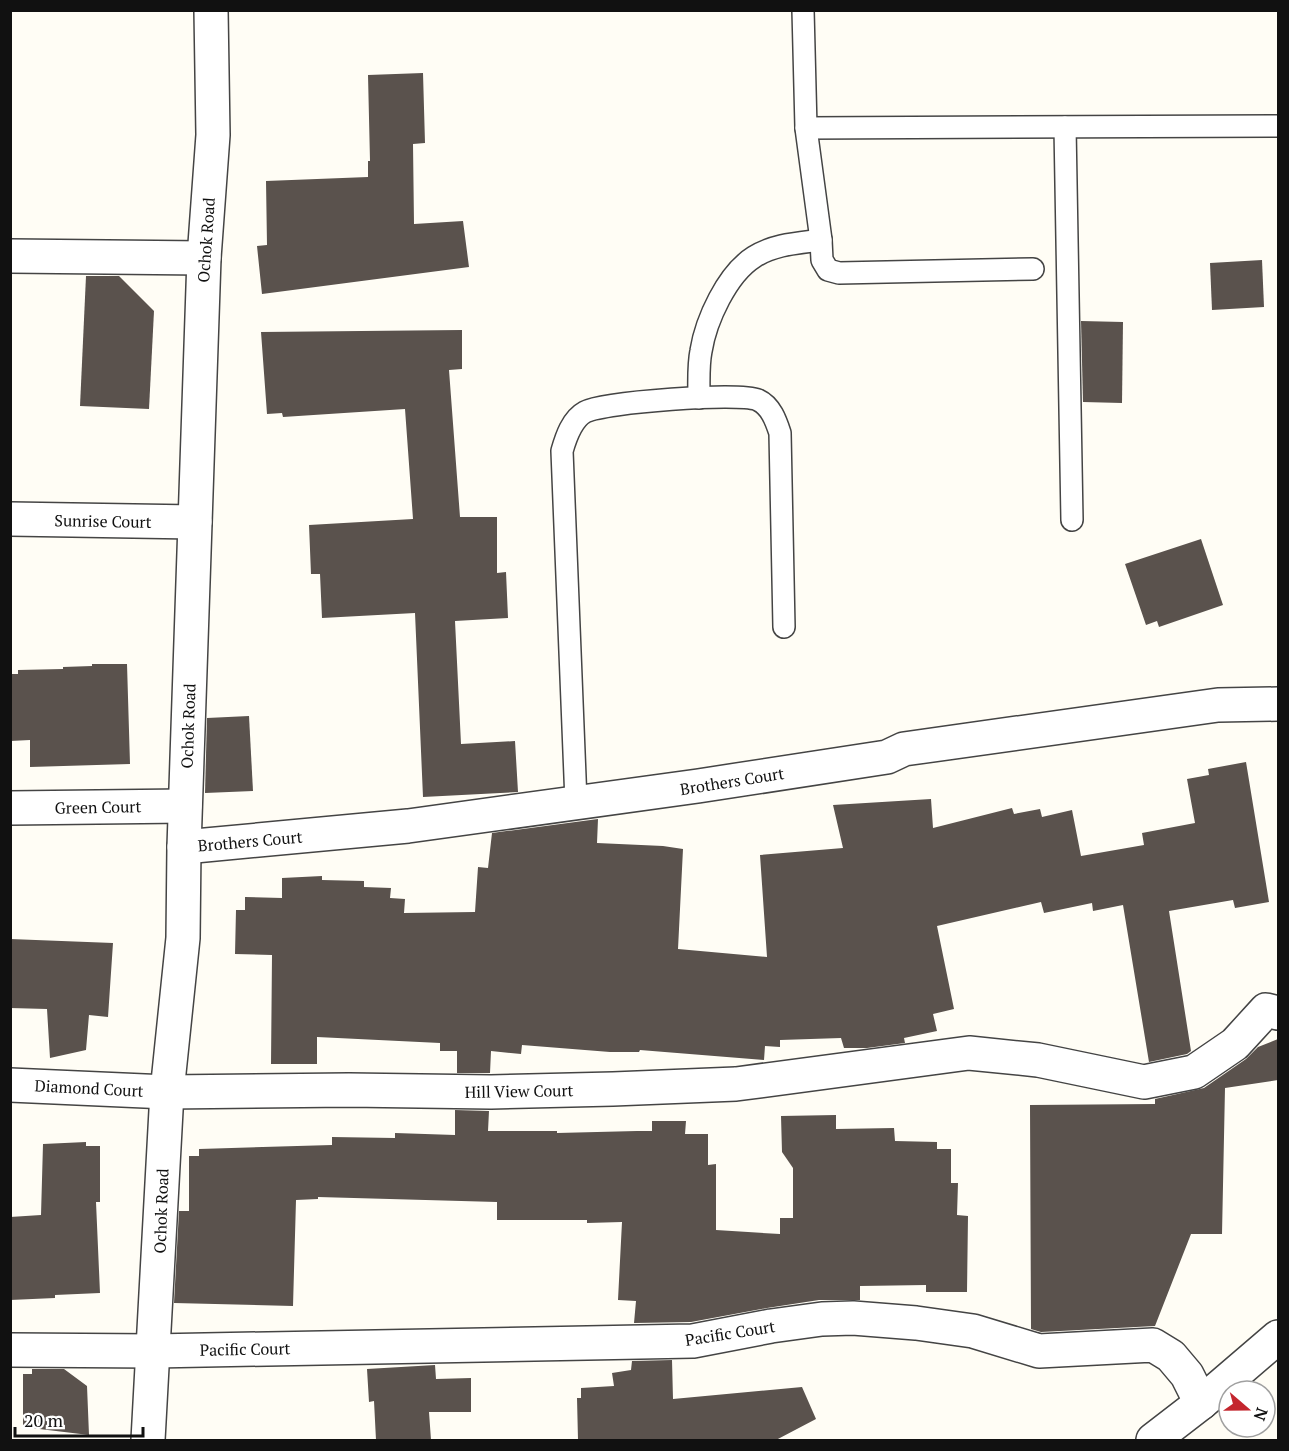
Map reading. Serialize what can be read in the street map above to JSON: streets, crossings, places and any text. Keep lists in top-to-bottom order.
{
  "streets": {
    "street": [
      "Ochok Road",
      "Sunrise Court",
      "Brothers Court",
      "Green Court",
      "Diamond Court",
      "Hill View Court",
      "Pacific Court"
    ]
  },
  "crossings": [
    ["Ochok Road", "Sunrise Court"],
    ["Ochok Road", "Brothers Court"],
    ["Ochok Road", "Green Court"],
    ["Ochok Road", "Diamond Court"],
    ["Ochok Road", "Hill View Court"],
    ["Ochok Road", "Pacific Court"],
    ["Diamond Court", "Hill View Court"]
  ],
  "scale_bar": "20 m",
  "north": "right"
}
